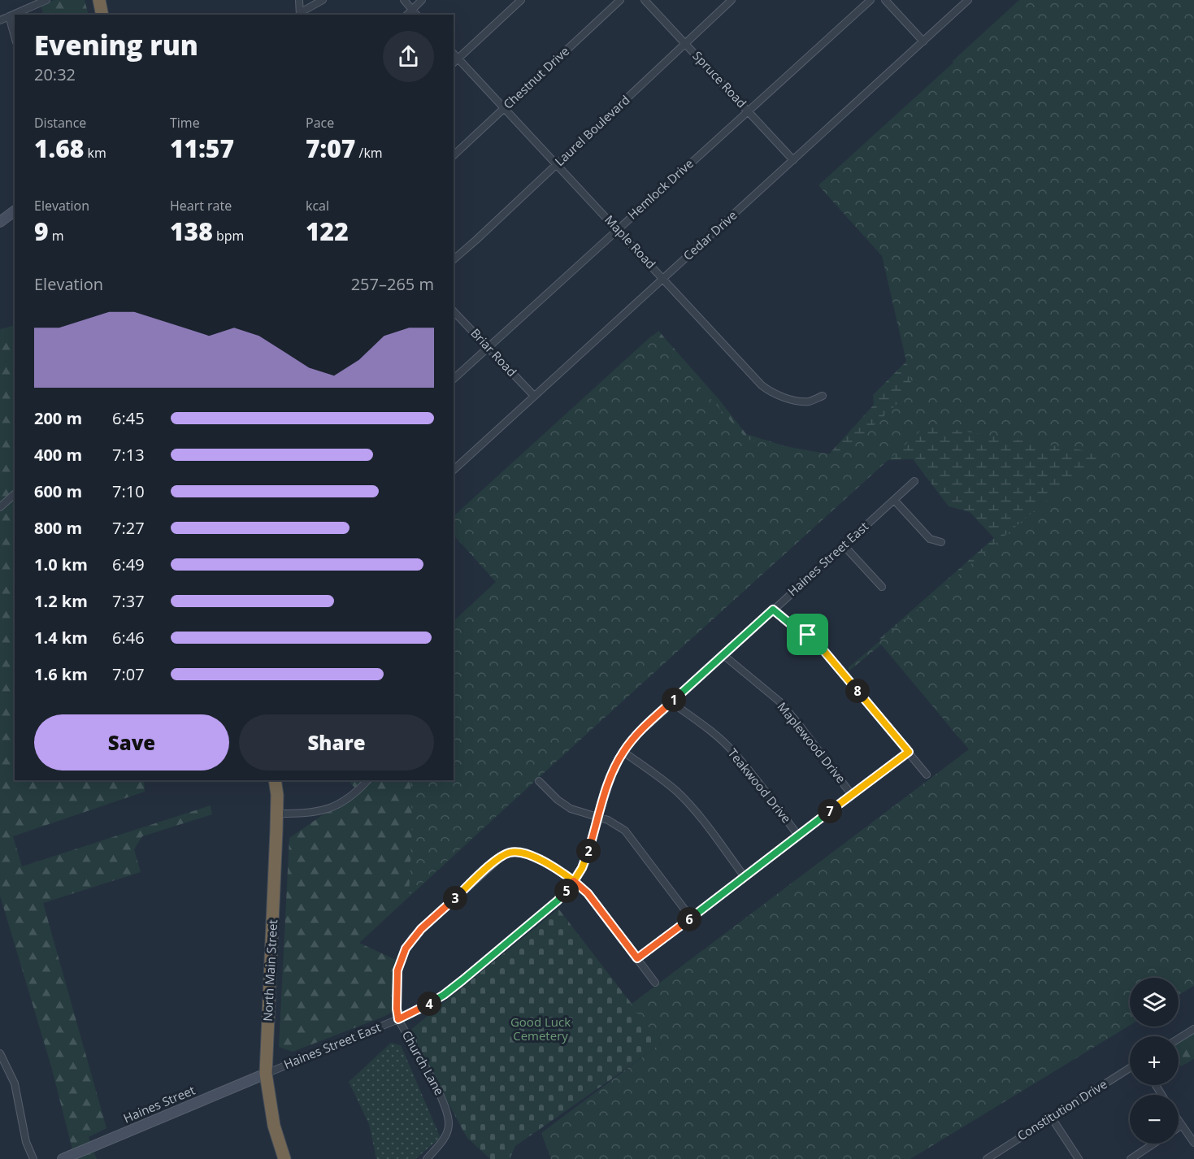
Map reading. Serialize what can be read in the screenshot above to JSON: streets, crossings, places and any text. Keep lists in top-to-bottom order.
{
  "streets": {
    "highway": ["North Main Street"],
    "street": [
      "Chestnut Drive",
      "Spruce Road",
      "Laurel Boulevard",
      "Hemlock Drive",
      "Cedar Drive",
      "Maple Road",
      "Briar Road",
      "Haines Street East",
      "Maplewood Drive",
      "Teakwood Drive",
      "Church Lane",
      "Haines Street",
      "Constitution Drive"
    ]
  },
  "crossings": [
    ["Chestnut Drive", "Maple Road"],
    ["Spruce Road", "Laurel Boulevard"],
    ["Spruce Road", "Hemlock Drive"],
    ["Spruce Road", "Cedar Drive"],
    ["Laurel Boulevard", "Maple Road"],
    ["Hemlock Drive", "Maple Road"],
    ["Hemlock Drive", "Briar Road"],
    ["Cedar Drive", "Maple Road"],
    ["Cedar Drive", "Briar Road"],
    ["Haines Street East", "Maplewood Drive"],
    ["Haines Street East", "Teakwood Drive"],
    ["Haines Street East", "North Main Street"],
    ["Haines Street East", "Church Lane"],
    ["Haines Street East", "Haines Street"],
    ["North Main Street", "Haines Street"]
  ],
  "parks": ["Good Luck Cemetery"],
  "page": {
    "heading": ["Evening run", "20:32"],
    "stats": [
      ["Distance", "1.68 km"],
      ["Time", "11:57"],
      ["Pace", "7:07 /km"],
      ["Elevation", "9 m"],
      ["Heart rate", "138 bpm"],
      ["kcal", "122"]
    ],
    "chart": ["Elevation", "257–265 m"],
    "list": [
      {
        "name": "200 m",
        "note": "6:45"
      },
      {
        "name": "400 m",
        "note": "7:13"
      },
      {
        "name": "600 m",
        "note": "7:10"
      },
      {
        "name": "800 m",
        "note": "7:27"
      },
      {
        "name": "1.0 km",
        "note": "6:49"
      },
      {
        "name": "1.2 km",
        "note": "7:37"
      },
      {
        "name": "1.4 km",
        "note": "6:46"
      },
      {
        "name": "1.6 km",
        "note": "7:07"
      }
    ],
    "pins": [
      "8",
      "1",
      "7",
      "2",
      "5",
      "3",
      "6",
      "4"
    ],
    "buttons": ["Save", "Share"],
    "map_buttons": ["+", "−"]
  }
}
